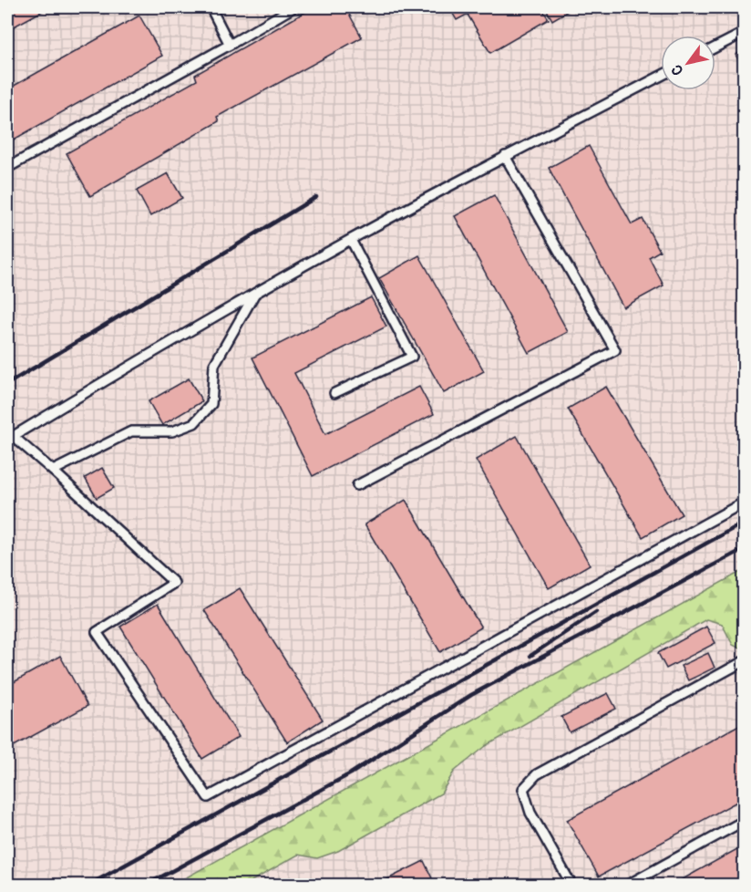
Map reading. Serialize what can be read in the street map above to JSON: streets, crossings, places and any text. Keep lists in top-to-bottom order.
{
  "north": "bottom left"
}
